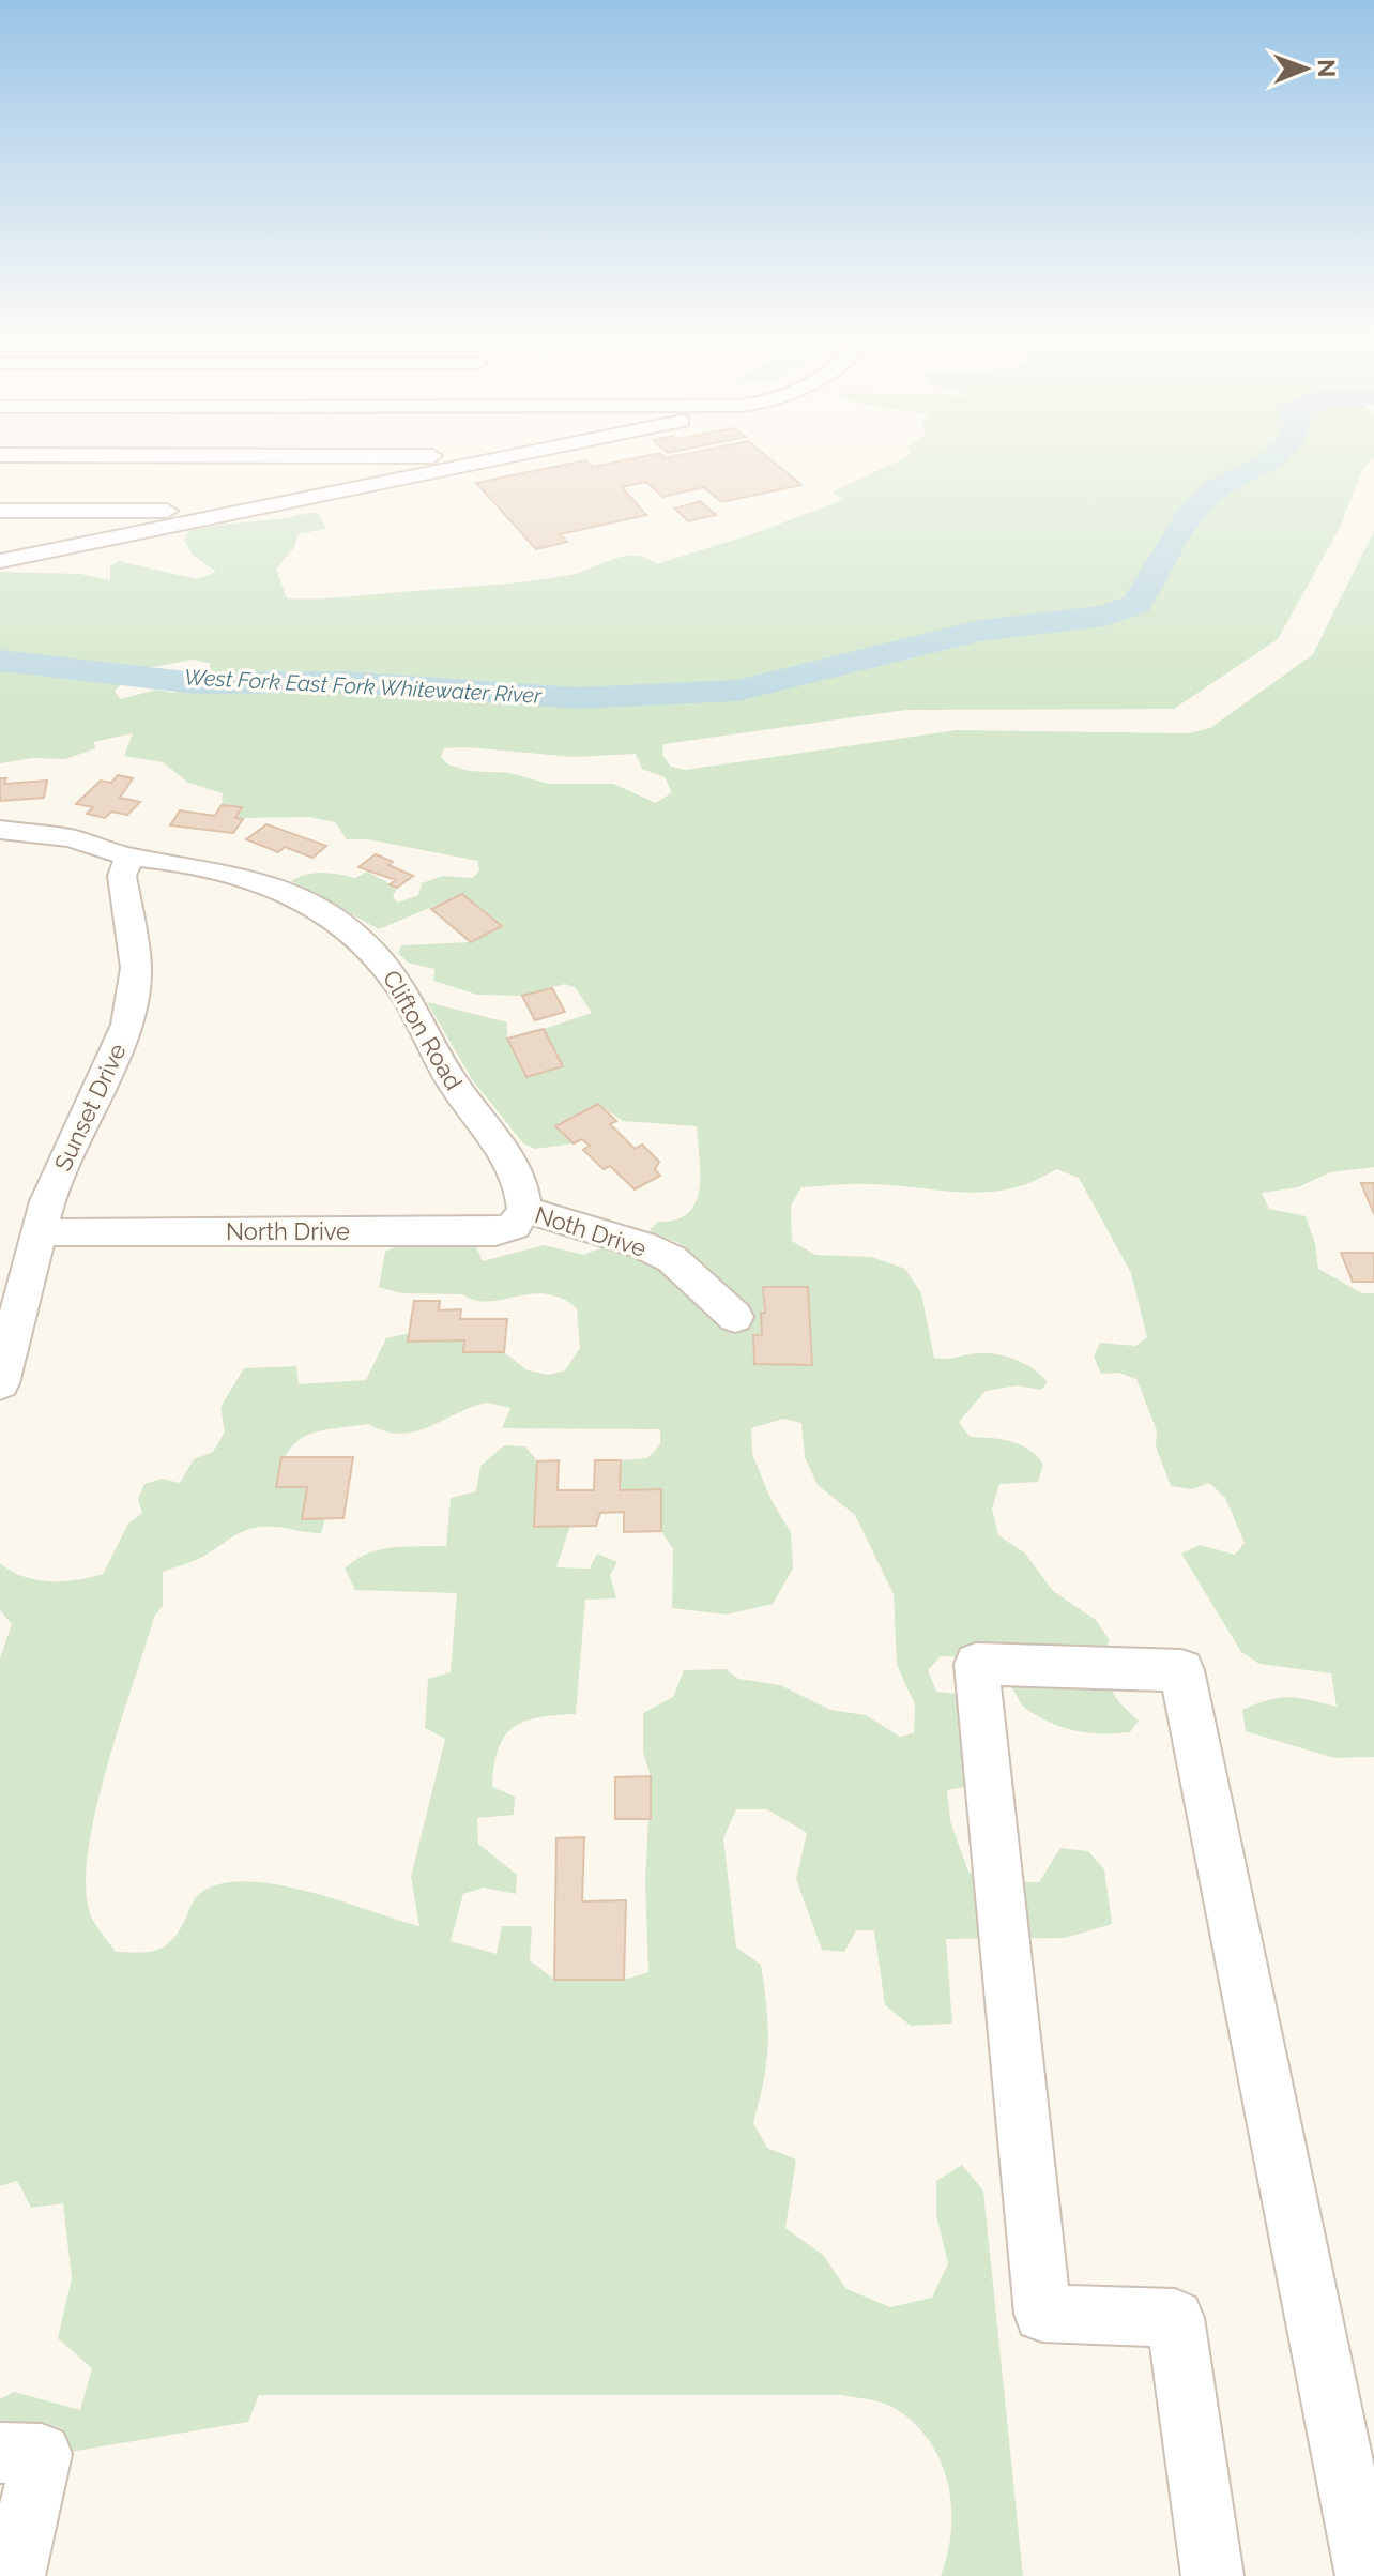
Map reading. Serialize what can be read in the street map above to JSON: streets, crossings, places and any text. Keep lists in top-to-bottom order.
{
  "streets": {
    "street": [
      "Clifton Road",
      "Sunset Drive",
      "North Drive",
      "Noth Drive"
    ]
  },
  "crossings": [
    ["Clifton Road", "Sunset Drive"],
    ["Clifton Road", "North Drive"],
    ["Clifton Road", "Noth Drive"],
    ["Sunset Drive", "North Drive"],
    ["North Drive", "Noth Drive"]
  ],
  "water": ["West Fork East Fork Whitewater River"],
  "north": "right"
}
